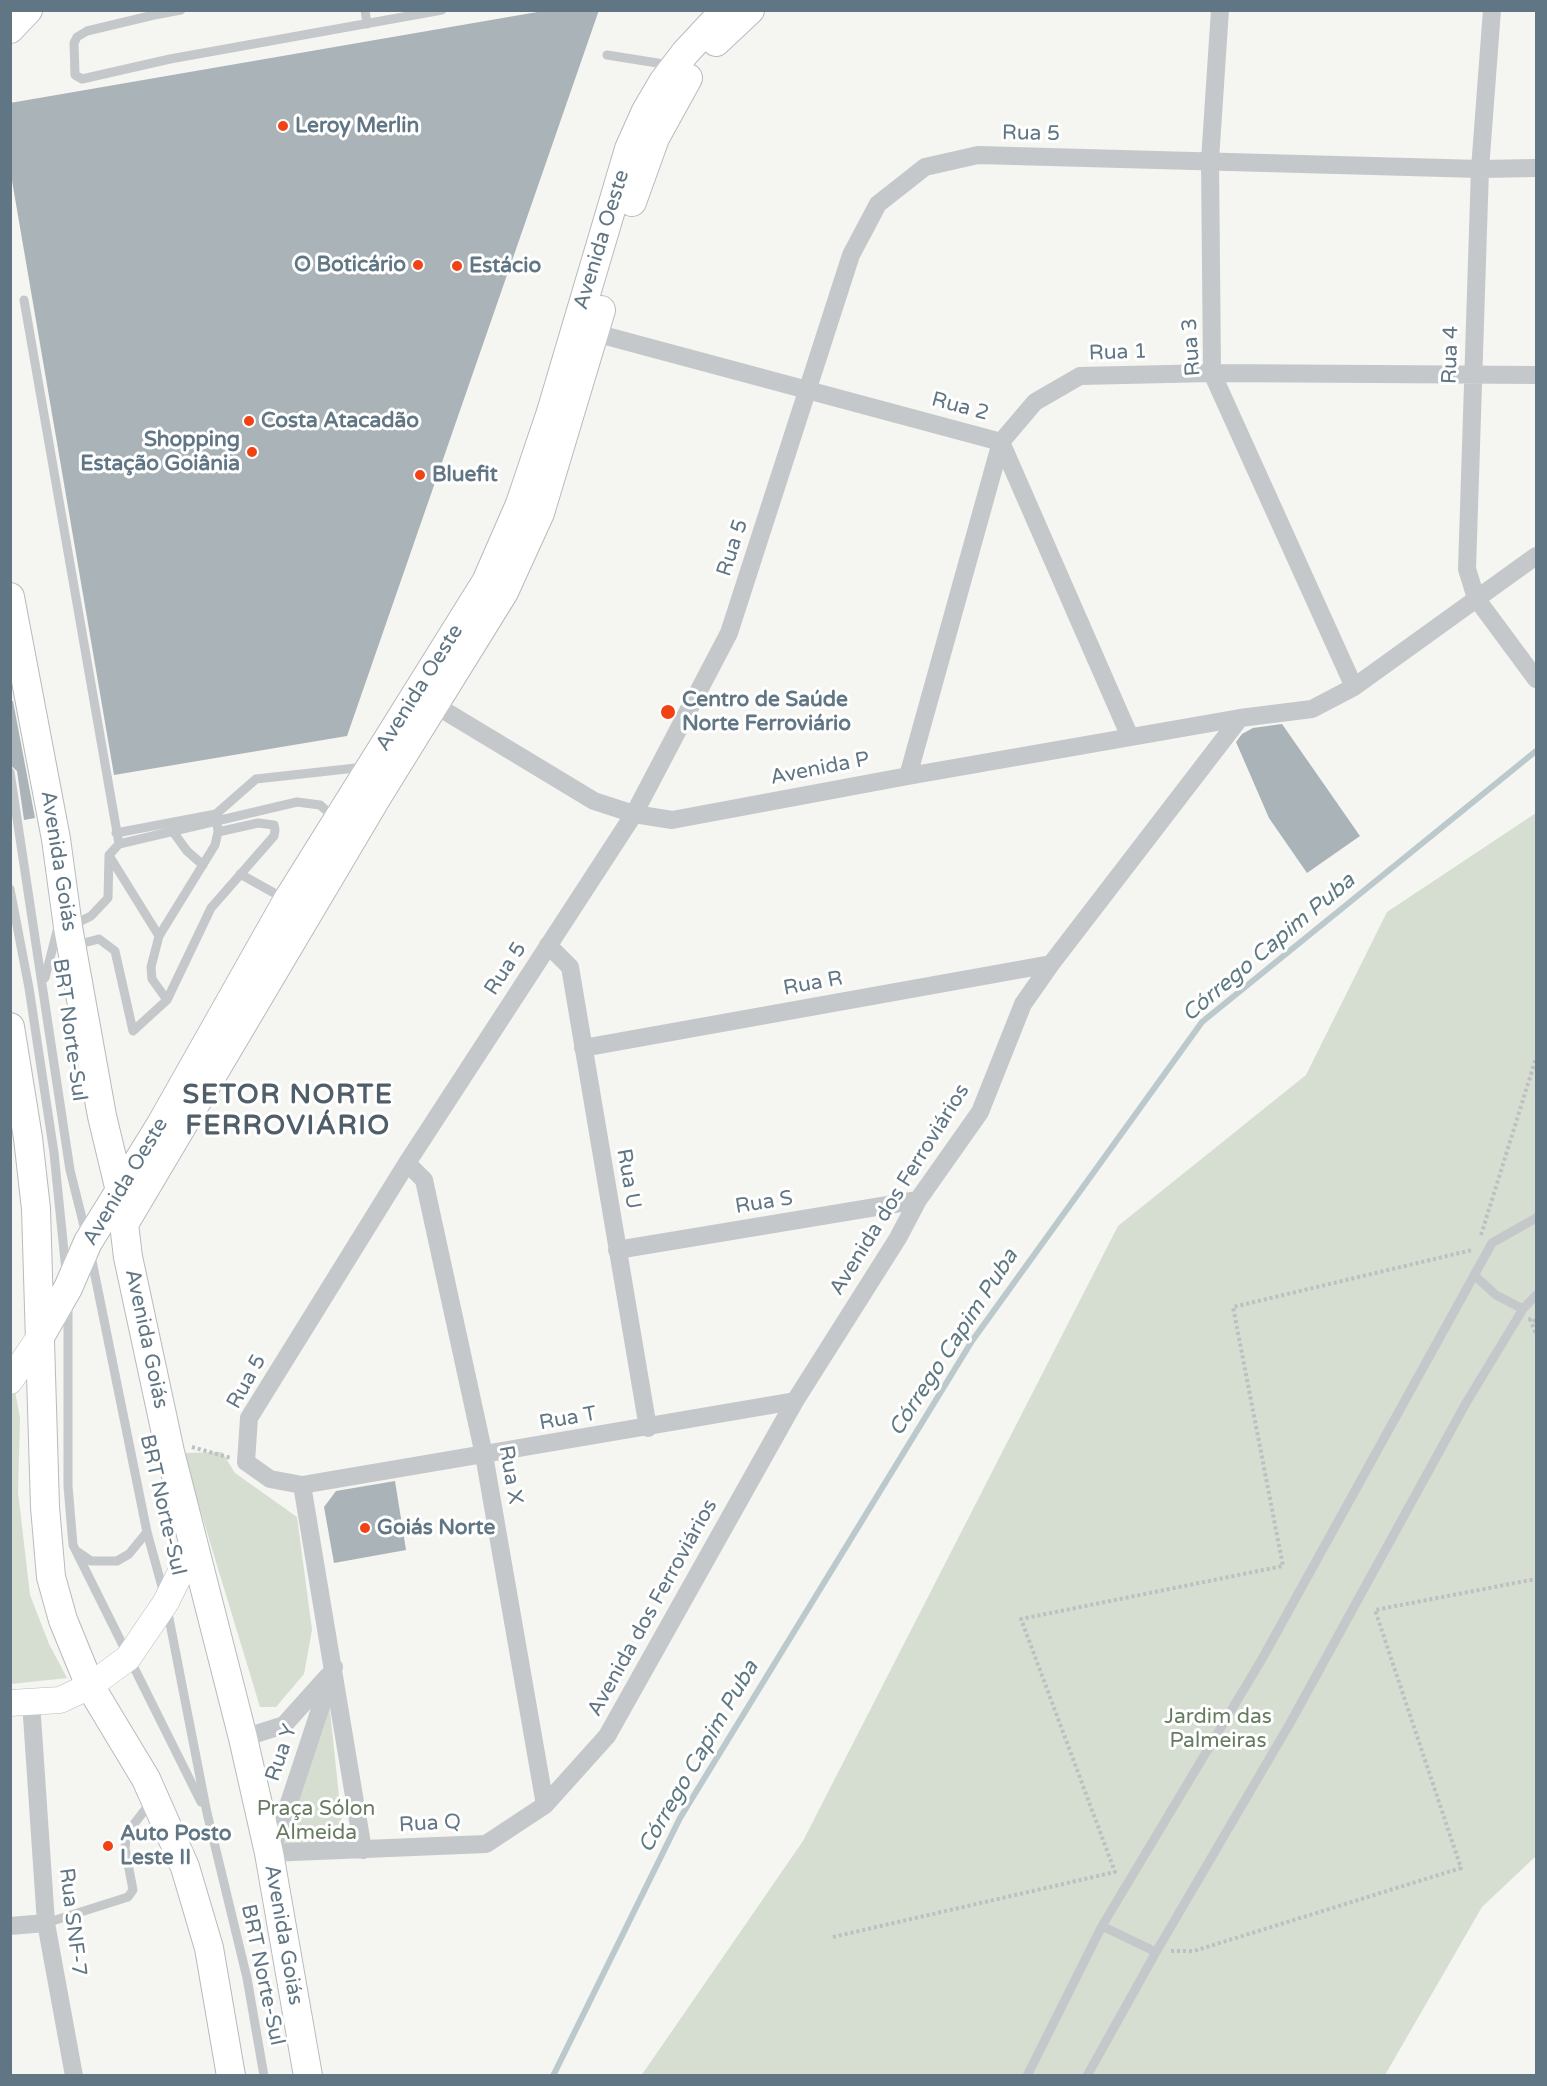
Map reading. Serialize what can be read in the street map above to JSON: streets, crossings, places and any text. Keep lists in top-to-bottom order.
{
  "streets": {
    "main road": ["Avenida Oeste", "Avenida Goiás"],
    "street": [
      "Rua 5",
      "Rua 3",
      "Rua 1",
      "Rua 4",
      "Rua 2",
      "Avenida P",
      "Rua R",
      "Rua U",
      "Avenida dos Ferroviários",
      "Rua S",
      "Rua T",
      "Rua X",
      "Rua Y",
      "Rua Q",
      "Rua SNF-7"
    ],
    "lane": ["BRT Norte-Sul"]
  },
  "crossings": [
    ["Rua 5", "Rua 3"],
    ["Rua 5", "Rua 4"],
    ["Rua 5", "Rua 2"],
    ["Rua 5", "Avenida P"],
    ["Rua 5", "Rua U"],
    ["Rua 5", "Rua T"],
    ["Rua 5", "Rua X"],
    ["Avenida Oeste", "Rua 2"],
    ["Avenida Oeste", "Avenida P"],
    ["Avenida Oeste", "Avenida Goiás"],
    ["Avenida Oeste", "BRT Norte-Sul"],
    ["Rua 3", "Rua 1"],
    ["Rua 1", "Rua 4"],
    ["Rua 1", "Rua 2"],
    ["Rua 1", "Avenida P"],
    ["Rua 2", "Avenida P"],
    ["Avenida P", "Avenida dos Ferroviários"],
    ["Avenida Goiás", "Rua Y"],
    ["Avenida Goiás", "Rua Q"],
    ["Rua R", "Rua U"],
    ["Rua R", "Avenida dos Ferroviários"],
    ["Rua U", "Rua S"],
    ["Rua U", "Rua T"],
    ["Avenida dos Ferroviários", "Rua S"],
    ["Avenida dos Ferroviários", "Rua T"],
    ["Avenida dos Ferroviários", "Rua X"],
    ["Avenida dos Ferroviários", "Rua Q"],
    ["Rua T", "Rua X"],
    ["Rua T", "Rua Y"],
    ["Rua X", "Rua Q"],
    ["Rua Y", "Rua Q"]
  ],
  "districts": ["SETOR NORTE FERROVIÁRIO"],
  "water": ["Córrego Capim Puba"],
  "parks": ["Jardim das Palmeiras", "Praça Sólon Almeida"],
  "places": [
    "Leroy Merlin",
    "O Boticário",
    "Estácio",
    "Costa Atacadão",
    "Shopping Estação Goiânia",
    "Bluefit",
    "Centro de Saúde Norte Ferroviário",
    "Goiás Norte",
    "Auto Posto Leste II"
  ]
}
